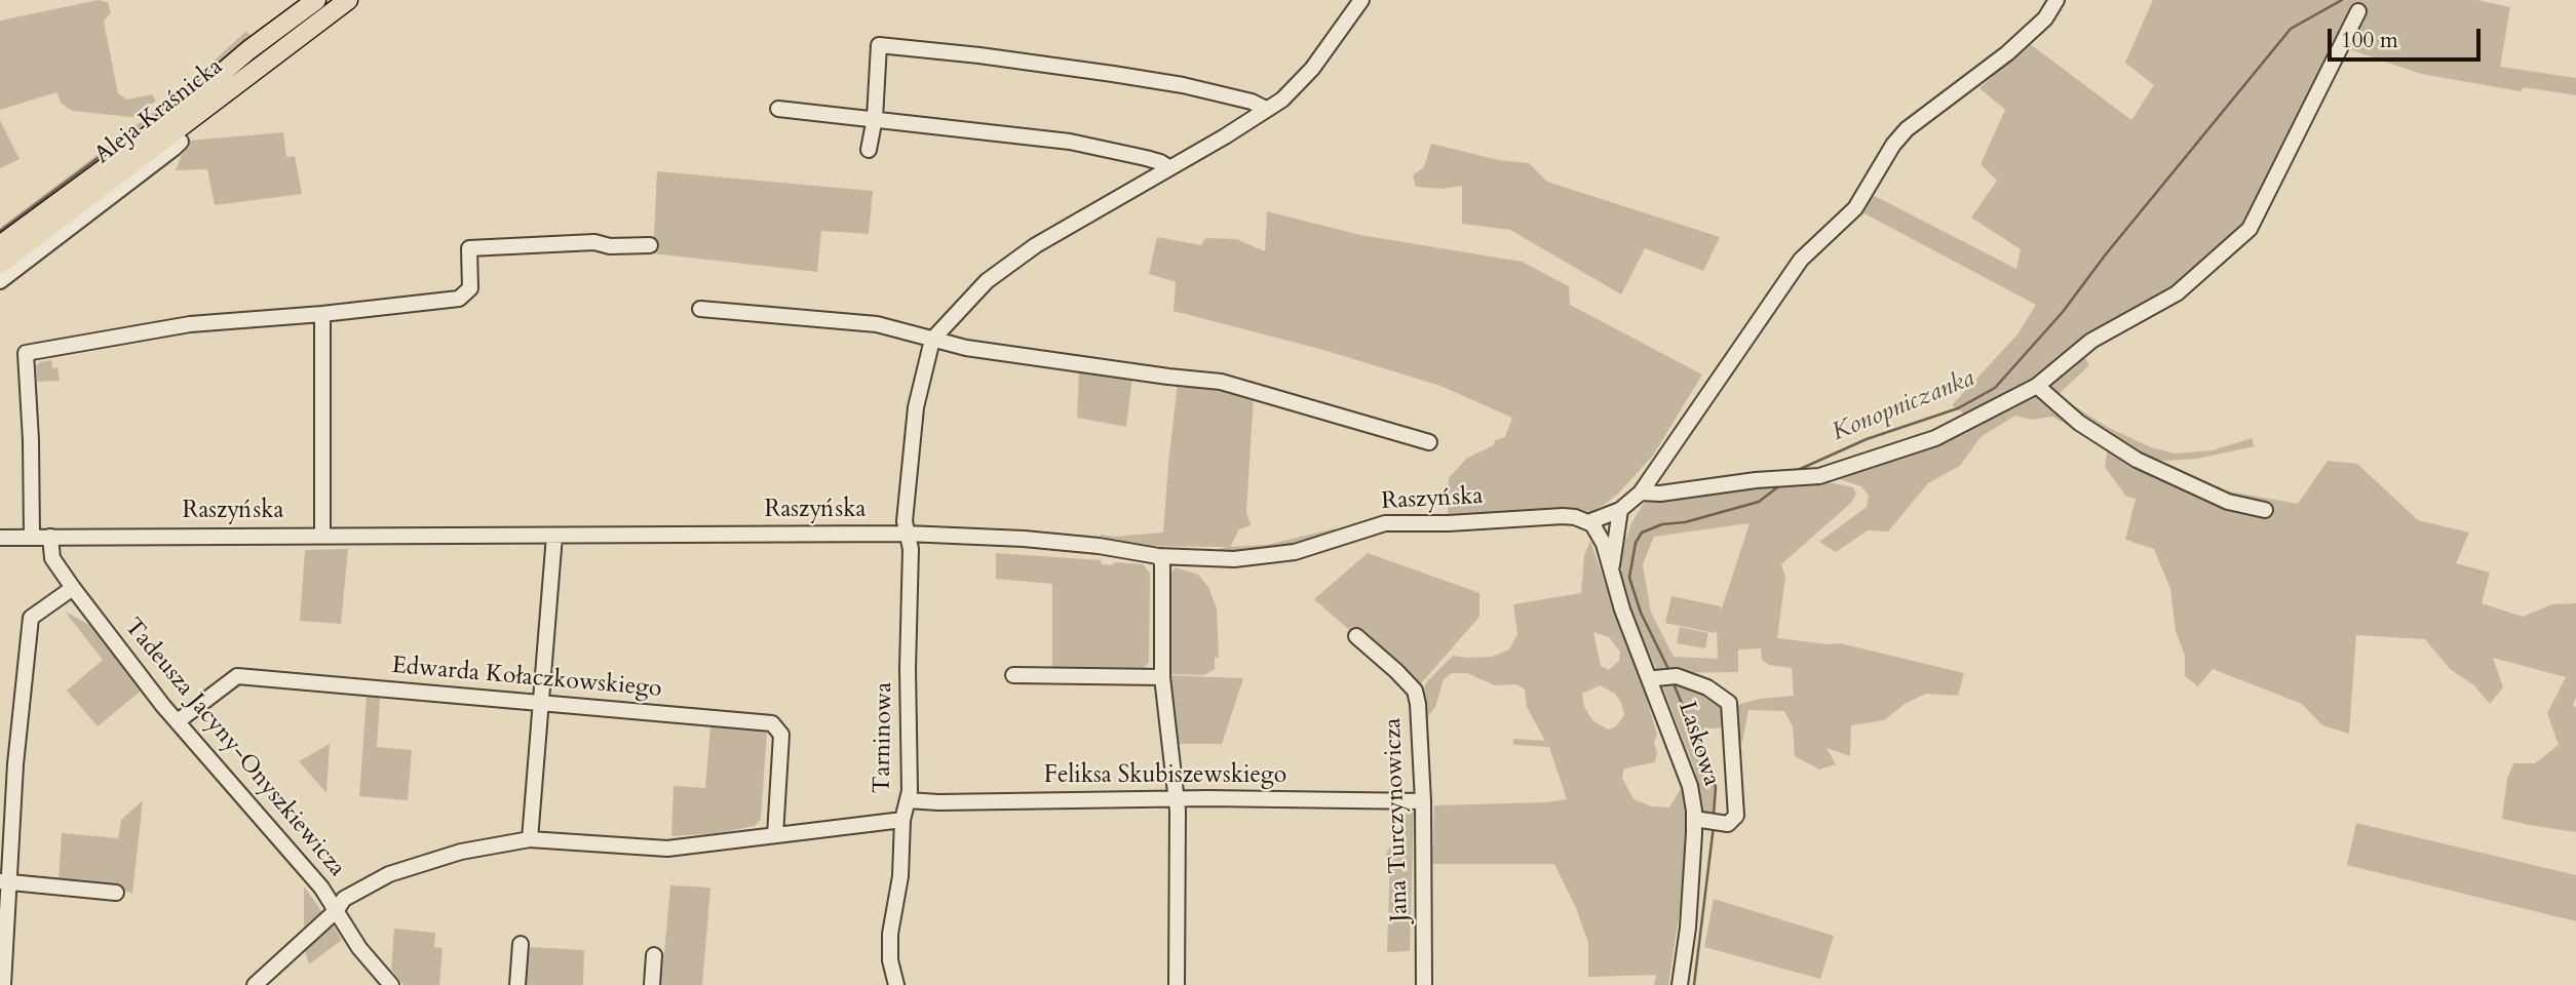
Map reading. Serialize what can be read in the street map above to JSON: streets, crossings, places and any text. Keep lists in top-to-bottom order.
{
  "streets": {
    "main road": ["Aleja Kraśnicka"],
    "street": [
      "Raszyńska",
      "Edwarda Kołaczkowskiego",
      "Tarninowa",
      "Laskowa",
      "Tadeusza Jacyny-Onyszkiewicza",
      "Feliksa Skubiszewskiego",
      "Jana Turczynowicza"
    ]
  },
  "crossings": [
    ["Raszyńska", "Tarninowa"],
    ["Raszyńska", "Laskowa"],
    ["Raszyńska", "Tadeusza Jacyny-Onyszkiewicza"],
    ["Edwarda Kołaczkowskiego", "Tadeusza Jacyny-Onyszkiewicza"],
    ["Tarninowa", "Feliksa Skubiszewskiego"],
    ["Feliksa Skubiszewskiego", "Jana Turczynowicza"]
  ],
  "water": ["Konopniczanka"],
  "scale_bar": "100 m"
}
